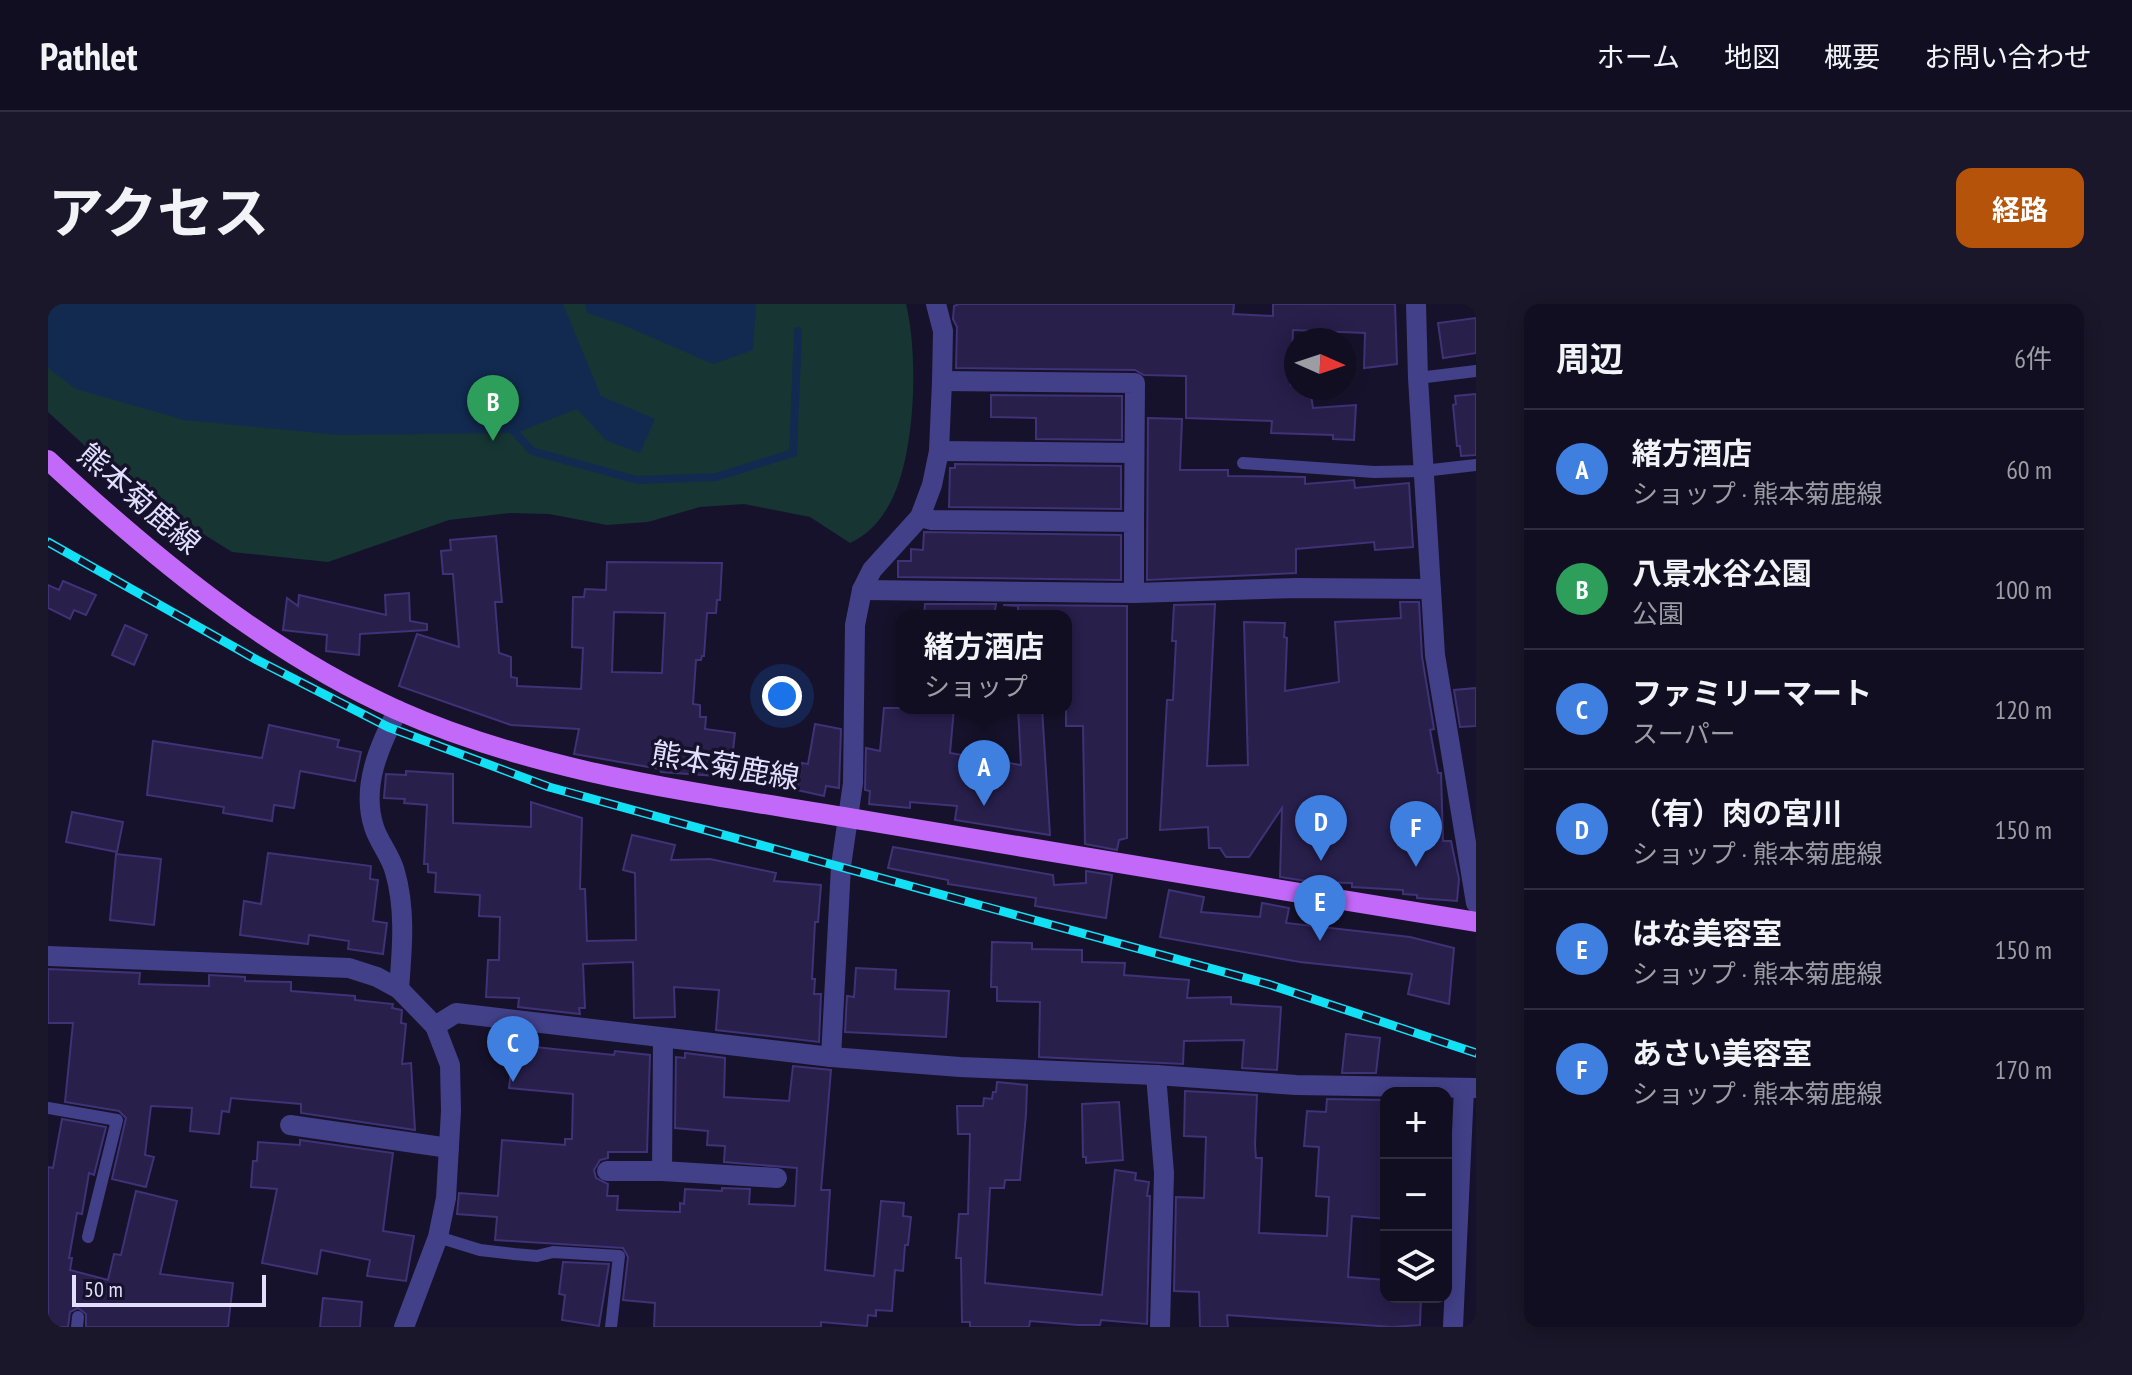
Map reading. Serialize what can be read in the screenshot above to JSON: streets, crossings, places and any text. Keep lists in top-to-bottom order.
{
  "streets": {
    "main road": ["熊本菊鹿線"]
  },
  "scale_bar": "50 m",
  "north": "right",
  "page": {
    "header": "Pathlet",
    "nav": [
      "ホーム",
      "地図",
      "概要",
      "お問い合わせ"
    ],
    "title": "アクセス",
    "buttons": "経路",
    "heading": ["周辺", "6件"],
    "pins": [
      "B",
      "A",
      "D",
      "F",
      "E",
      "C"
    ],
    "list": [
      {
        "mark": "A",
        "name": "緒方酒店",
        "note": "ショップ · 熊本菊鹿線",
        "value": "60 m"
      },
      {
        "mark": "B",
        "name": "八景水谷公園",
        "note": "公園",
        "value": "100 m"
      },
      {
        "mark": "C",
        "name": "ファミリーマート",
        "note": "スーパー",
        "value": "120 m"
      },
      {
        "mark": "D",
        "name": "（有）肉の宮川",
        "note": "ショップ · 熊本菊鹿線",
        "value": "150 m"
      },
      {
        "mark": "E",
        "name": "はな美容室",
        "note": "ショップ · 熊本菊鹿線",
        "value": "150 m"
      },
      {
        "mark": "F",
        "name": "あさい美容室",
        "note": "ショップ · 熊本菊鹿線",
        "value": "170 m"
      }
    ],
    "popup": ["緒方酒店", "ショップ"],
    "map_buttons": ["+", "−"],
    "scale": "50 m"
  }
}
